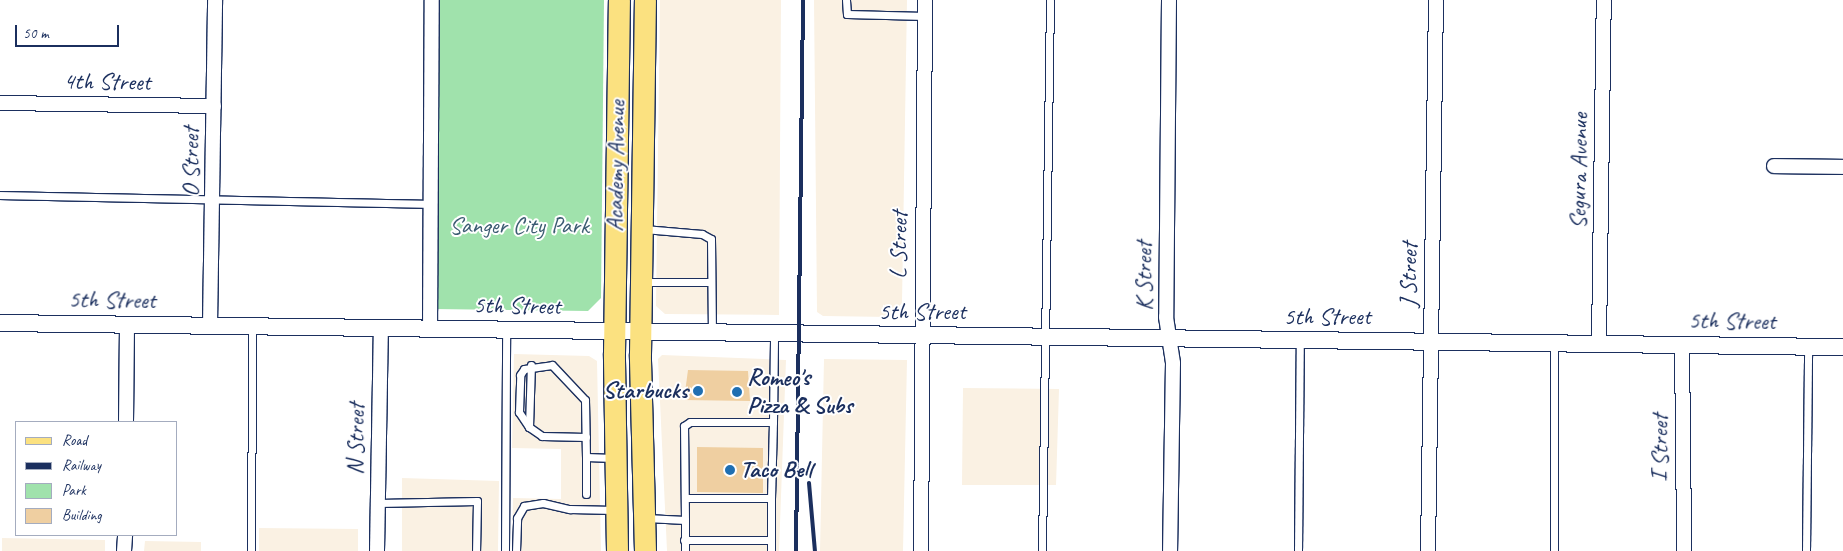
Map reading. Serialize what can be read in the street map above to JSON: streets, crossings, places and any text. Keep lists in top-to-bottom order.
{
  "streets": {
    "main road": ["Academy Avenue"],
    "street": [
      "4th Street",
      "O Street",
      "Segura Avenue",
      "L Street",
      "J Street",
      "K Street",
      "5th Street",
      "N Street",
      "I Street"
    ]
  },
  "crossings": [
    ["4th Street", "O Street"],
    ["O Street", "5th Street"],
    ["Academy Avenue", "5th Street"],
    ["Segura Avenue", "5th Street"],
    ["L Street", "5th Street"],
    ["J Street", "5th Street"],
    ["K Street", "5th Street"],
    ["5th Street", "N Street"],
    ["5th Street", "I Street"]
  ],
  "parks": ["Sanger City Park"],
  "places": ["Starbucks", "Romeo's Pizza & Subs", "Taco Bell"],
  "legend": [
    "Road",
    "Railway",
    "Park",
    "Building"
  ],
  "scale_bar": "50 m"
}
